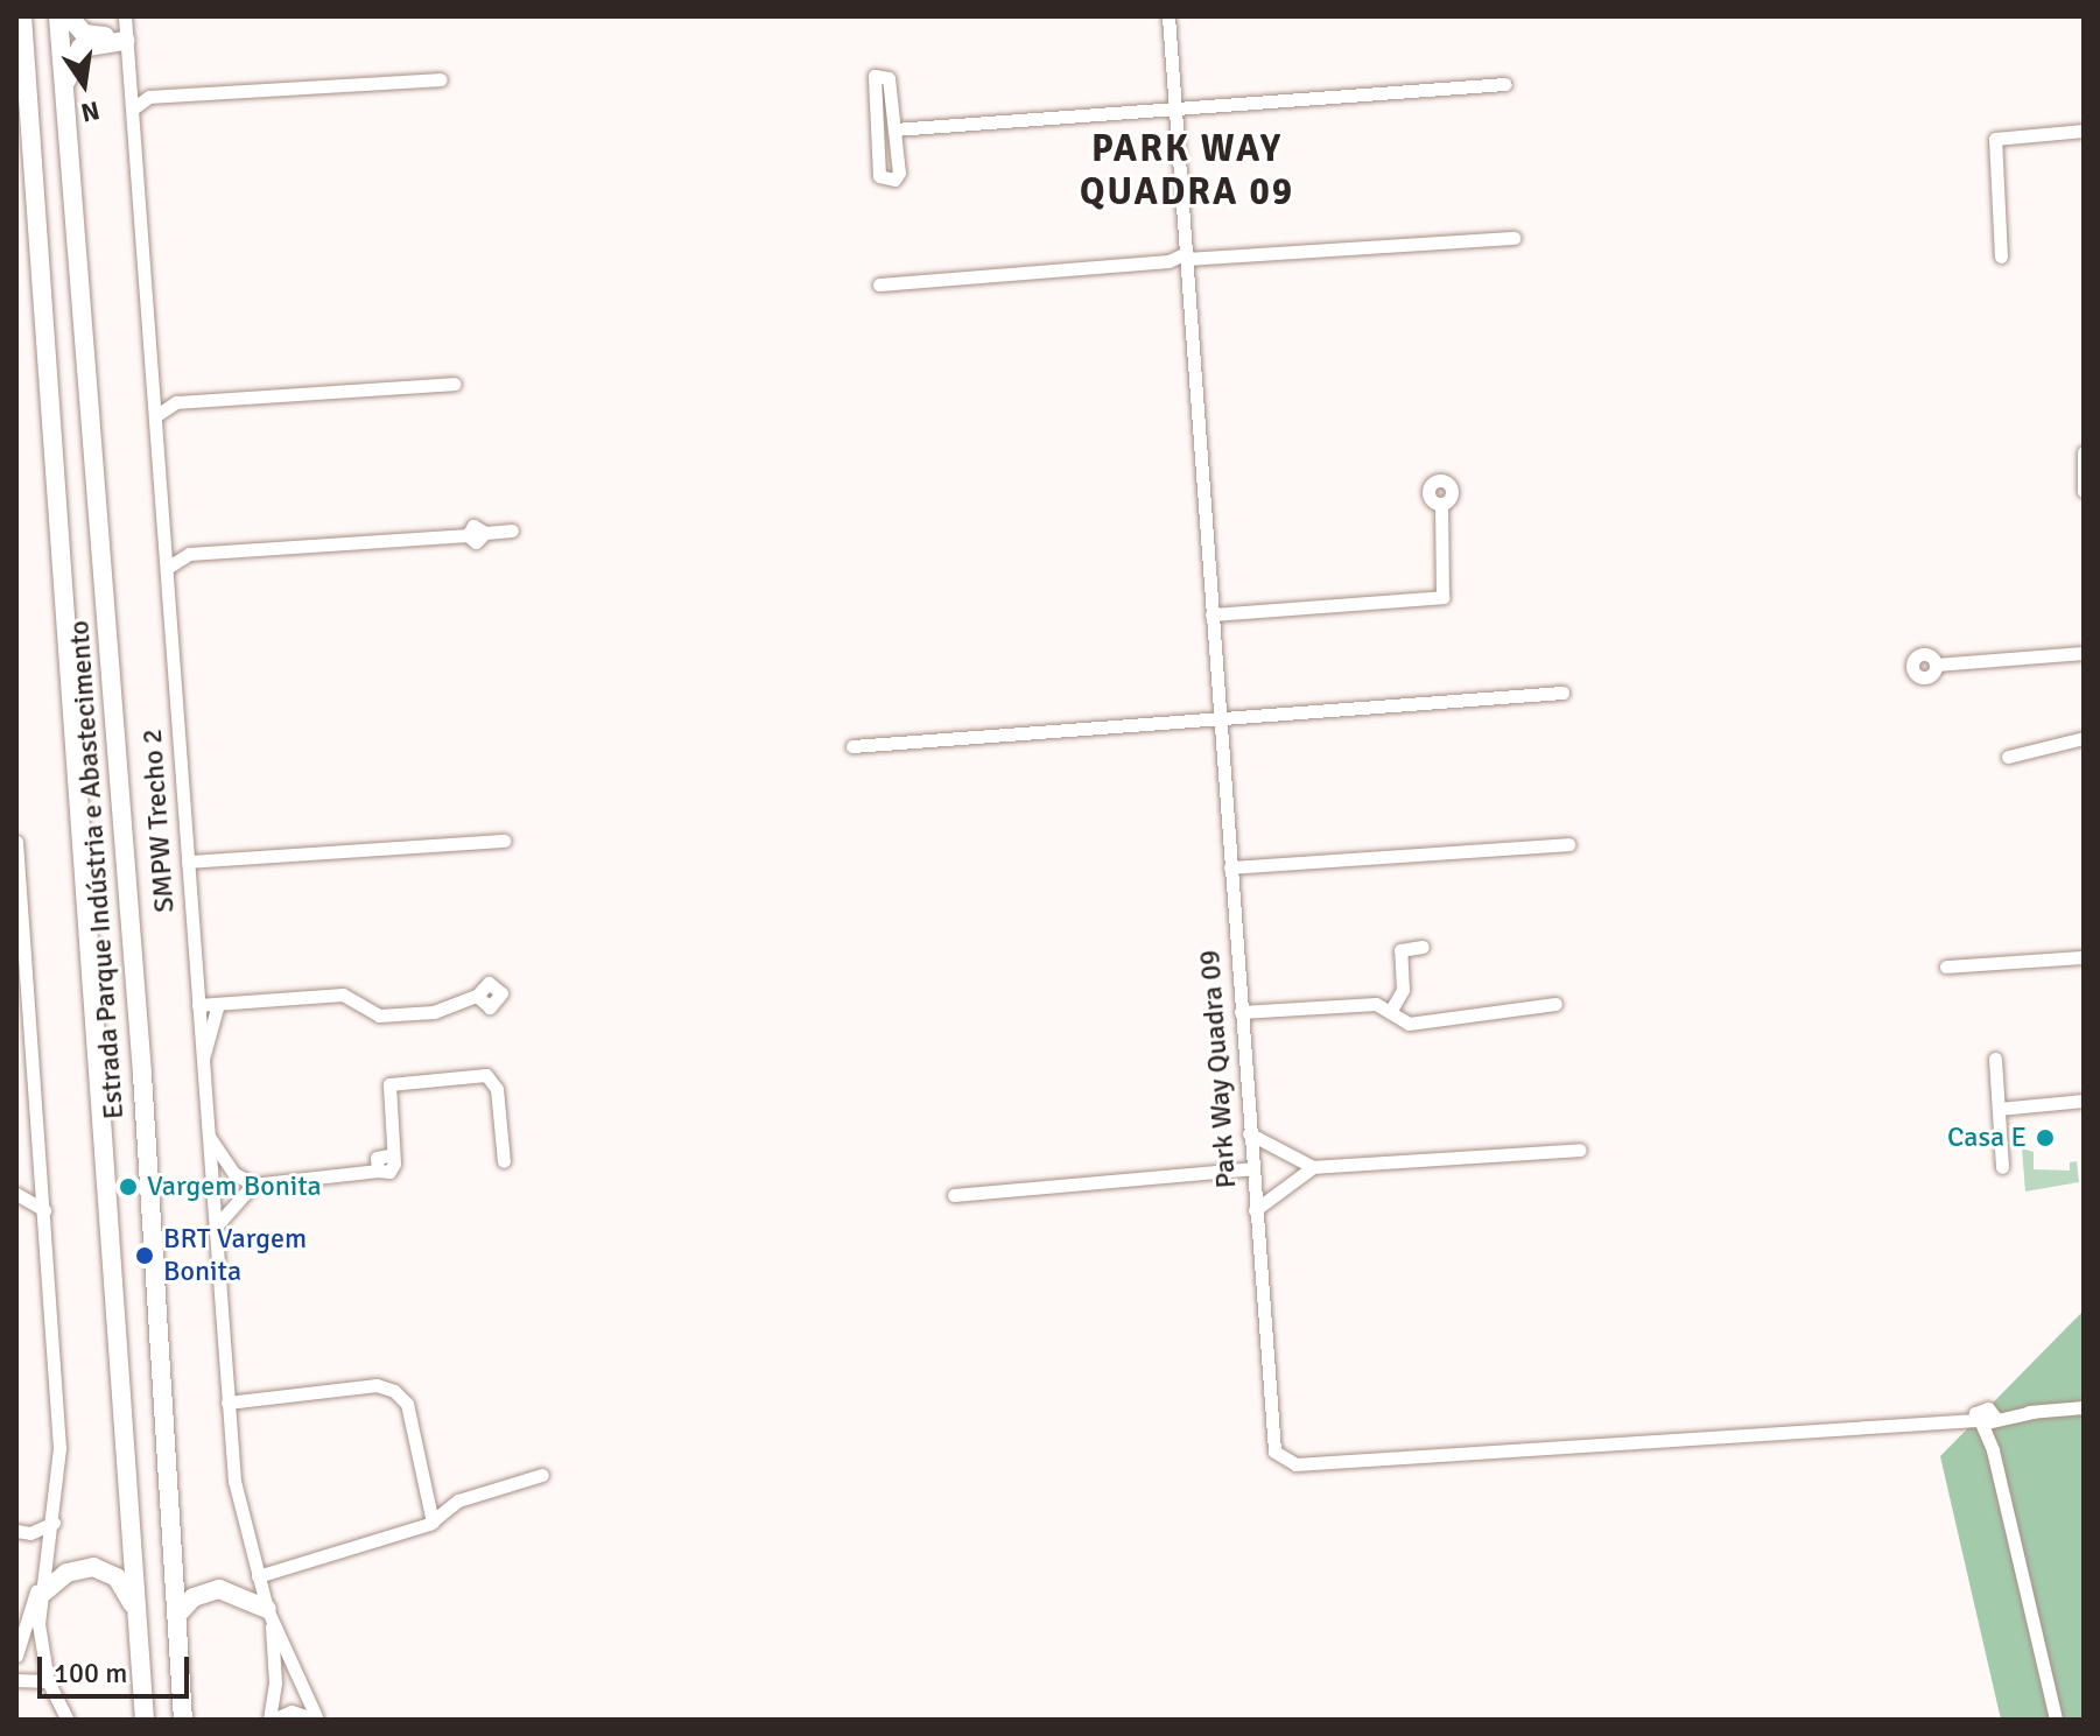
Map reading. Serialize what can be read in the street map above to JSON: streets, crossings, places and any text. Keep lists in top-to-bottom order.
{
  "streets": {
    "highway": ["Estrada Parque Indústria e Abastecimento"],
    "street": ["SMPW Trecho 2", "Park Way Quadra 09"]
  },
  "districts": ["PARK WAY QUADRA 09"],
  "places": ["Casa E", "Vargem Bonita", "BRT Vargem Bonita"],
  "scale_bar": "100 m",
  "north": "bottom"
}
